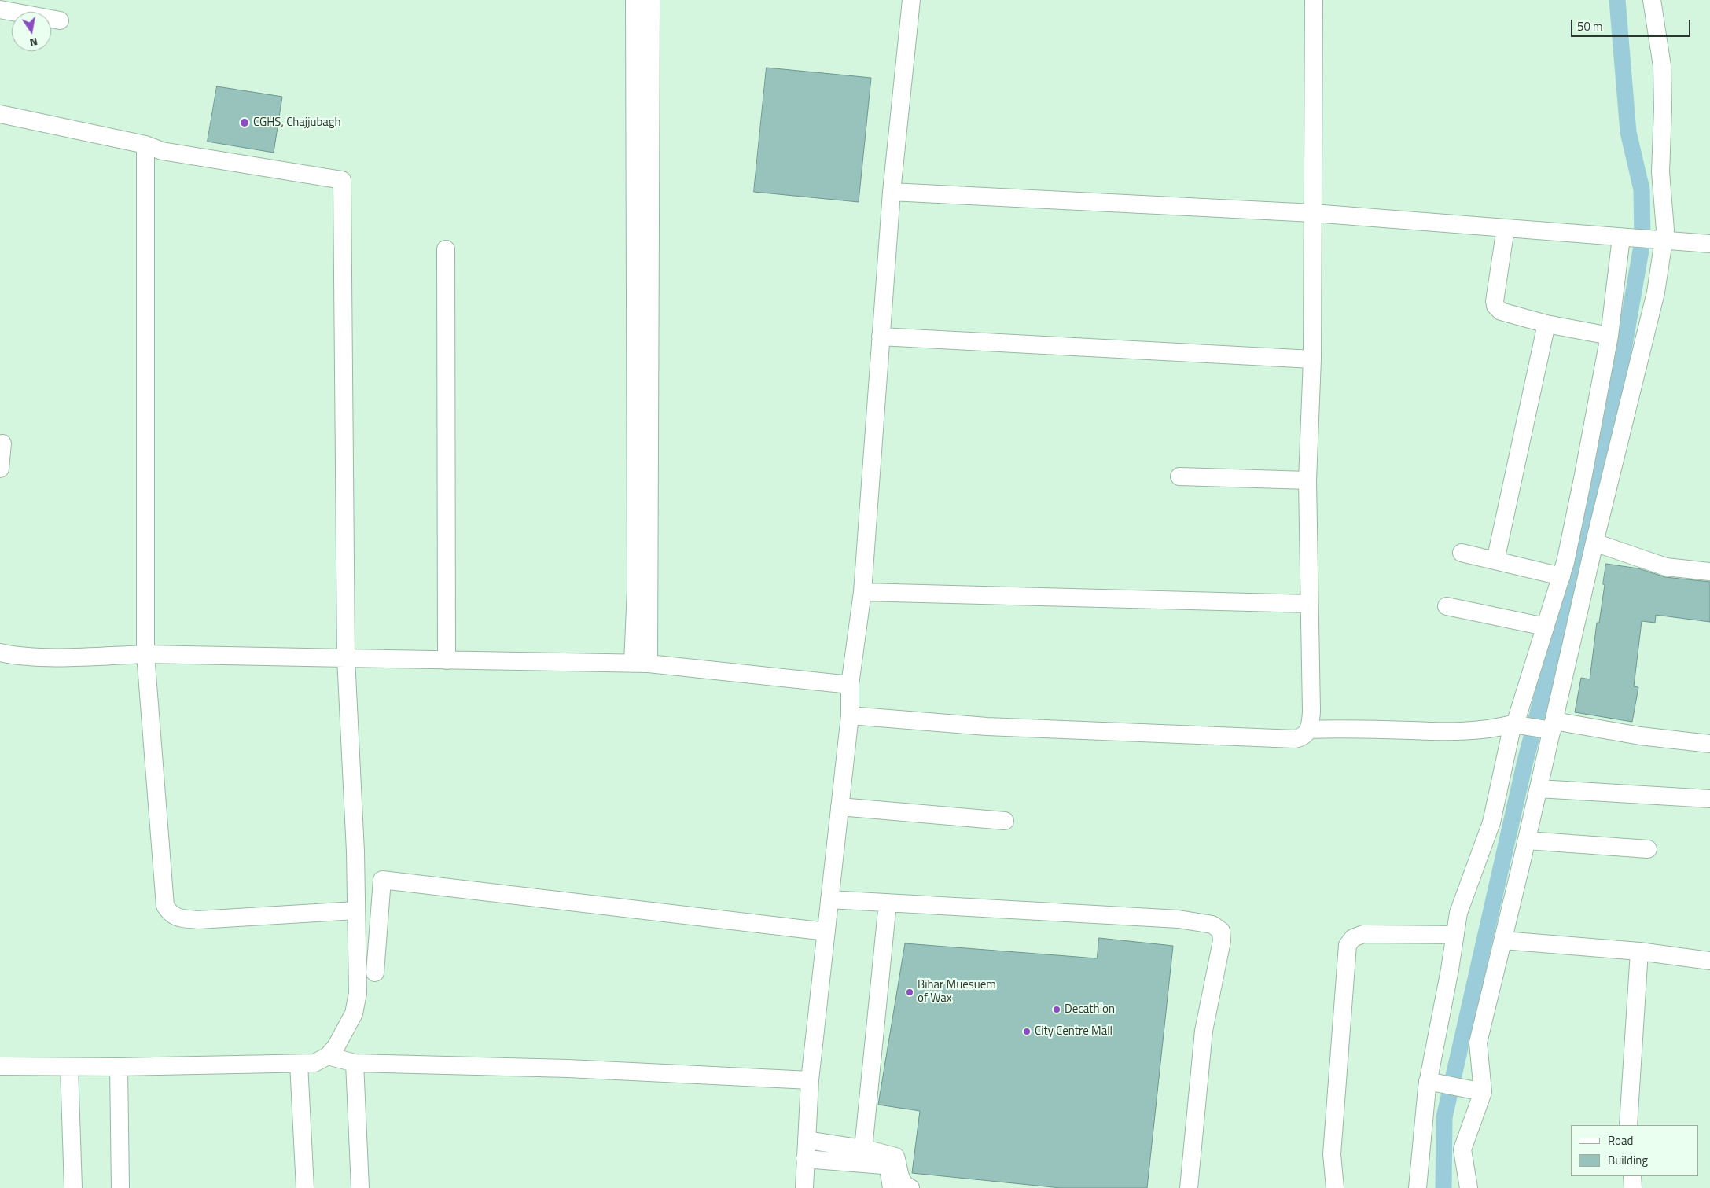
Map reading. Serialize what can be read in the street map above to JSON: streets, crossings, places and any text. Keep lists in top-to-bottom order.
{
  "places": [
    "CGHS, Chajjubagh",
    "Bihar Muesuem of Wax",
    "Decathlon",
    "City Centre Mall"
  ],
  "legend": ["Road", "Building"],
  "scale_bar": "50 m",
  "north": "bottom"
}
